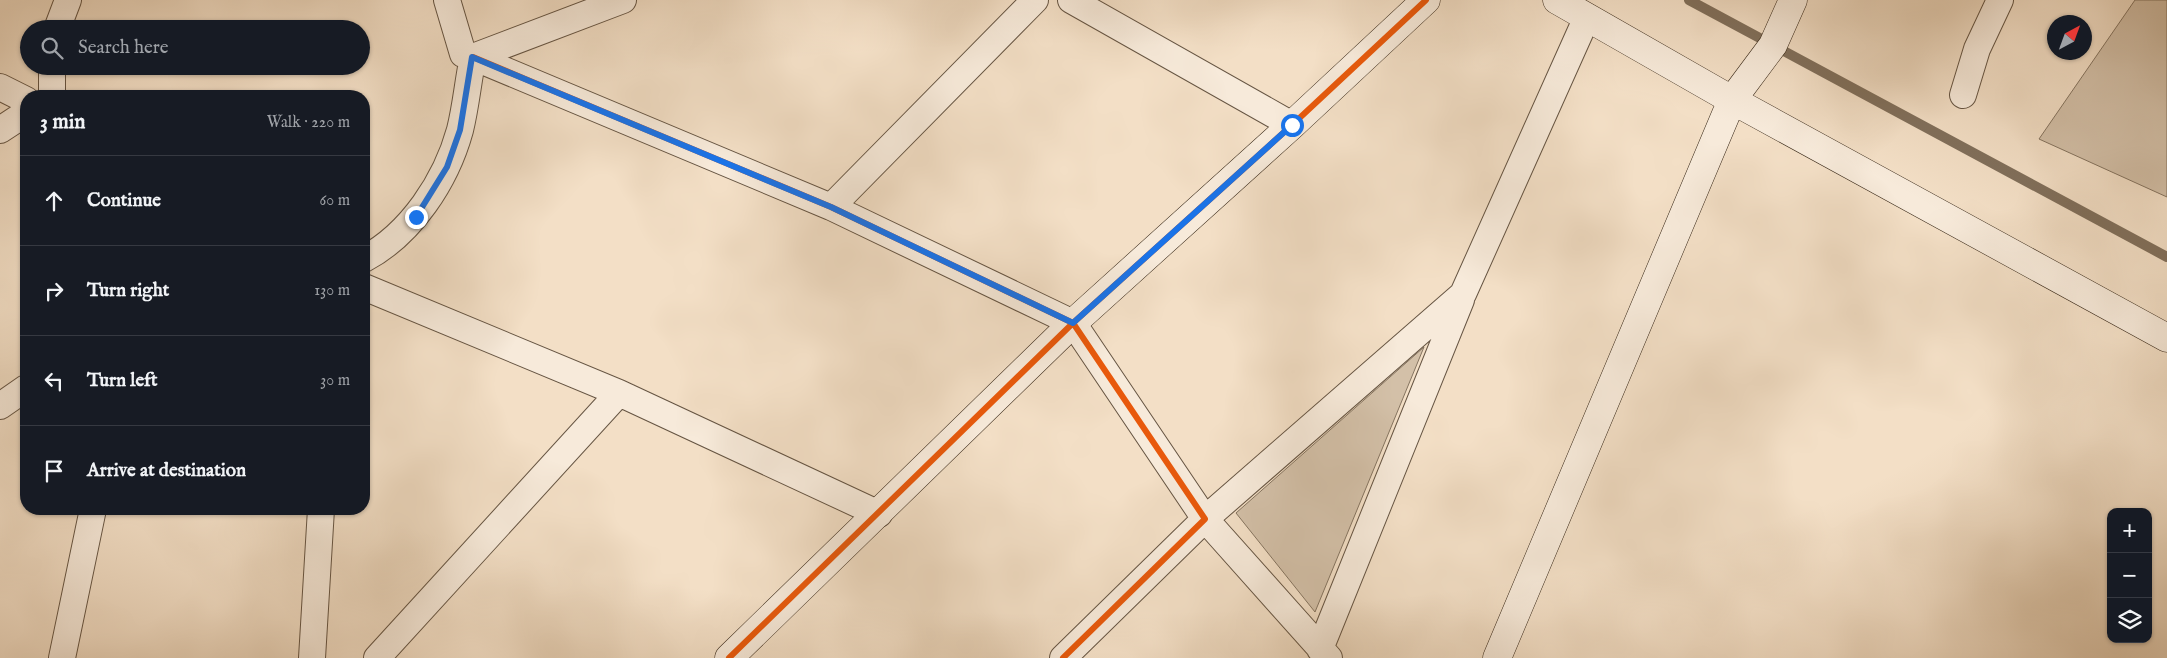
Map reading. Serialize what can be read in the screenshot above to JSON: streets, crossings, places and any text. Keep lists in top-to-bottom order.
{
  "north": "top right",
  "page": {
    "search": "Search here",
    "heading": ["3 min", "Walk · 220 m"],
    "list": [
      ["Continue", "60 m"],
      ["Turn right", "130 m"],
      ["Turn left", "30 m"],
      "Arrive at destination"
    ],
    "map_buttons": ["+", "−"]
  }
}
